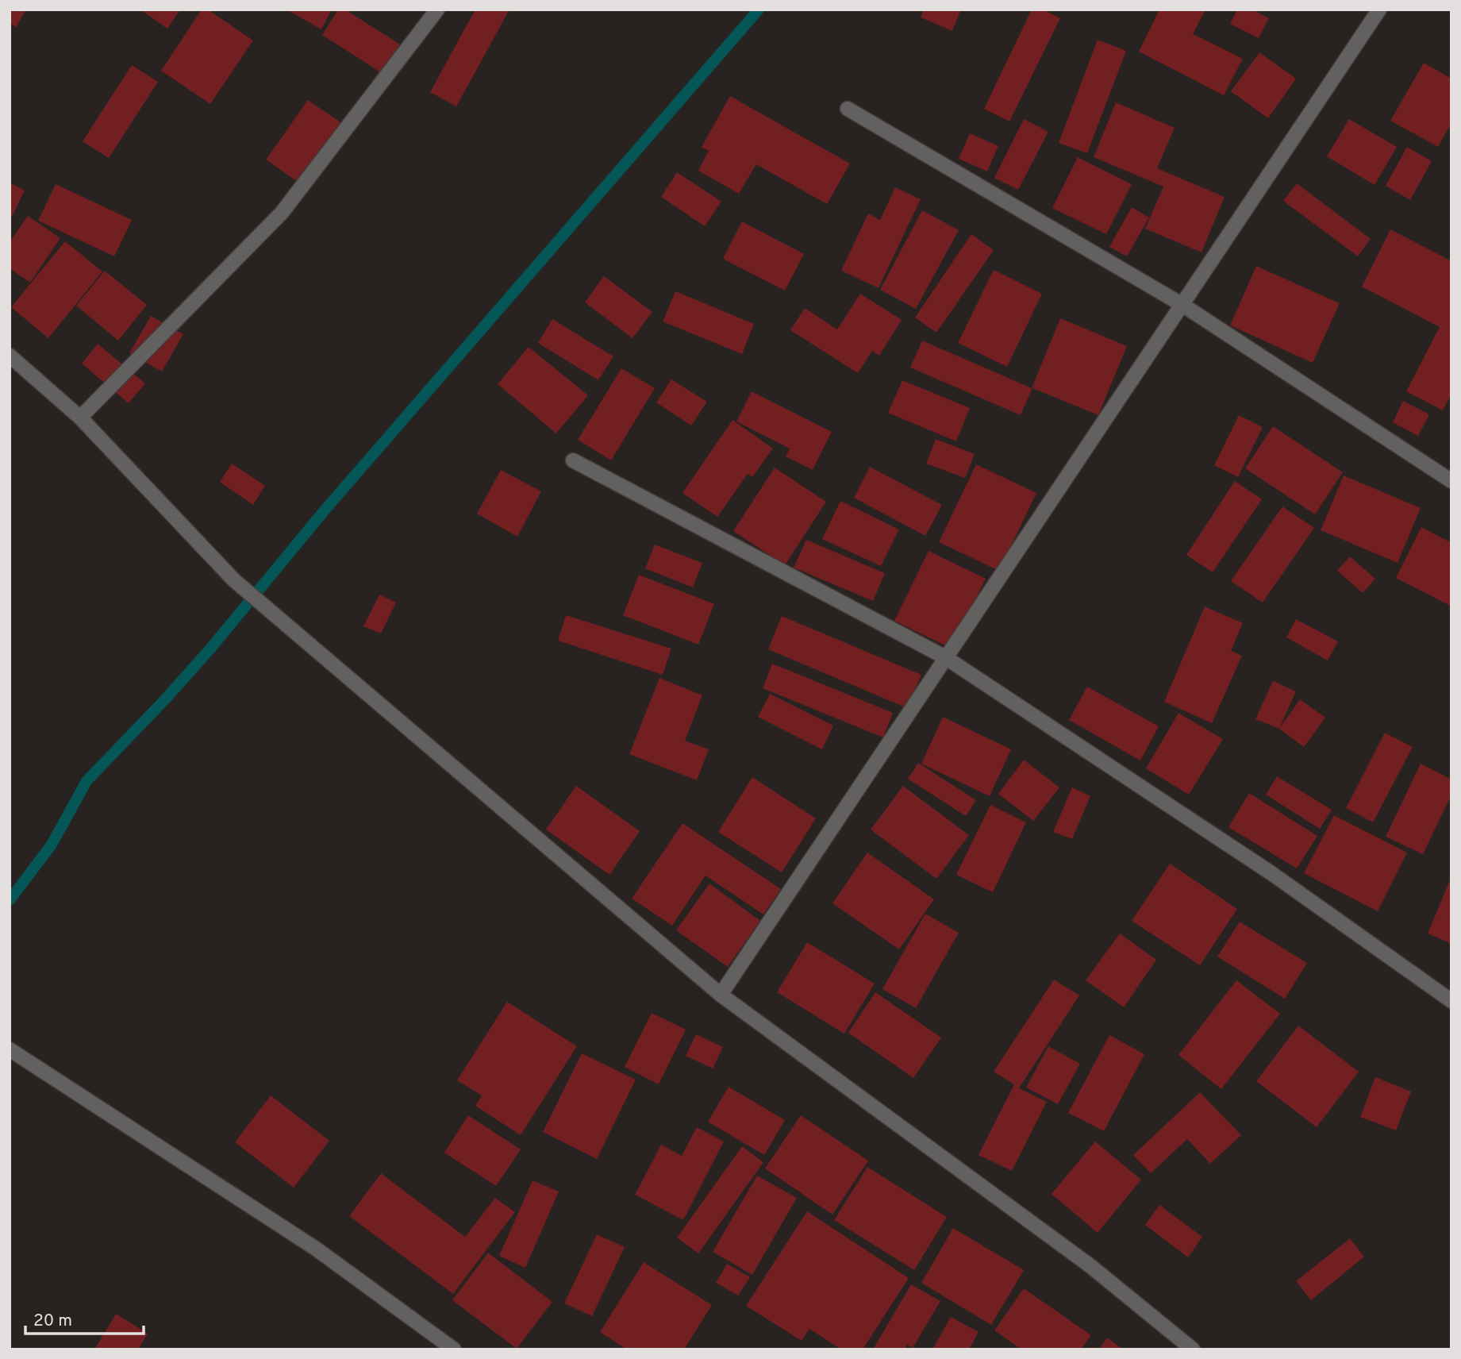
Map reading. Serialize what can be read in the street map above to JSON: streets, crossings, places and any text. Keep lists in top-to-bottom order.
{
  "scale_bar": "20 m"
}
